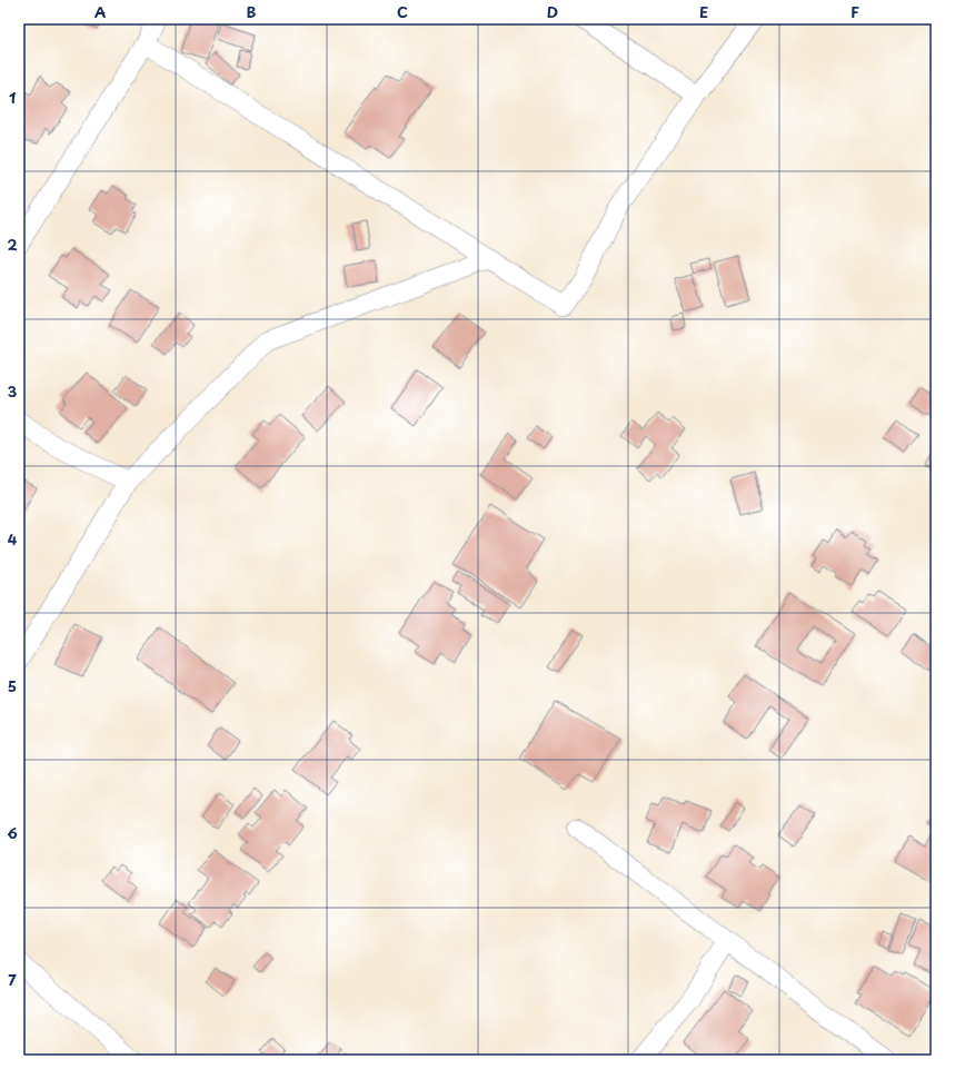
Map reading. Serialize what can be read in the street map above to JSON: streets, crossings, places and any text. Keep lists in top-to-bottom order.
{
  "grid": {
    "columns": [
      "A",
      "B",
      "C",
      "D",
      "E",
      "F"
    ],
    "rows": [
      "1",
      "2",
      "3",
      "4",
      "5",
      "6",
      "7"
    ]
  }
}
